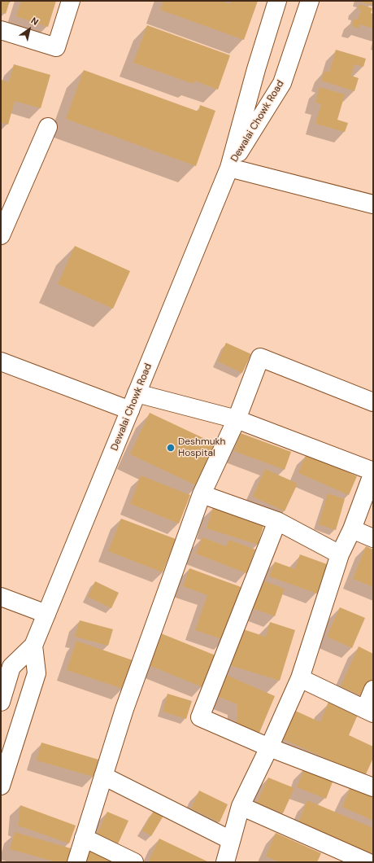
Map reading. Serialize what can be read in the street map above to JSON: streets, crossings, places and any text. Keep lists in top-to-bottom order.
{
  "streets": {
    "street": ["Dewalai Chowk Road"]
  },
  "places": ["Deshmukh Hospital"],
  "north": "top right"
}
